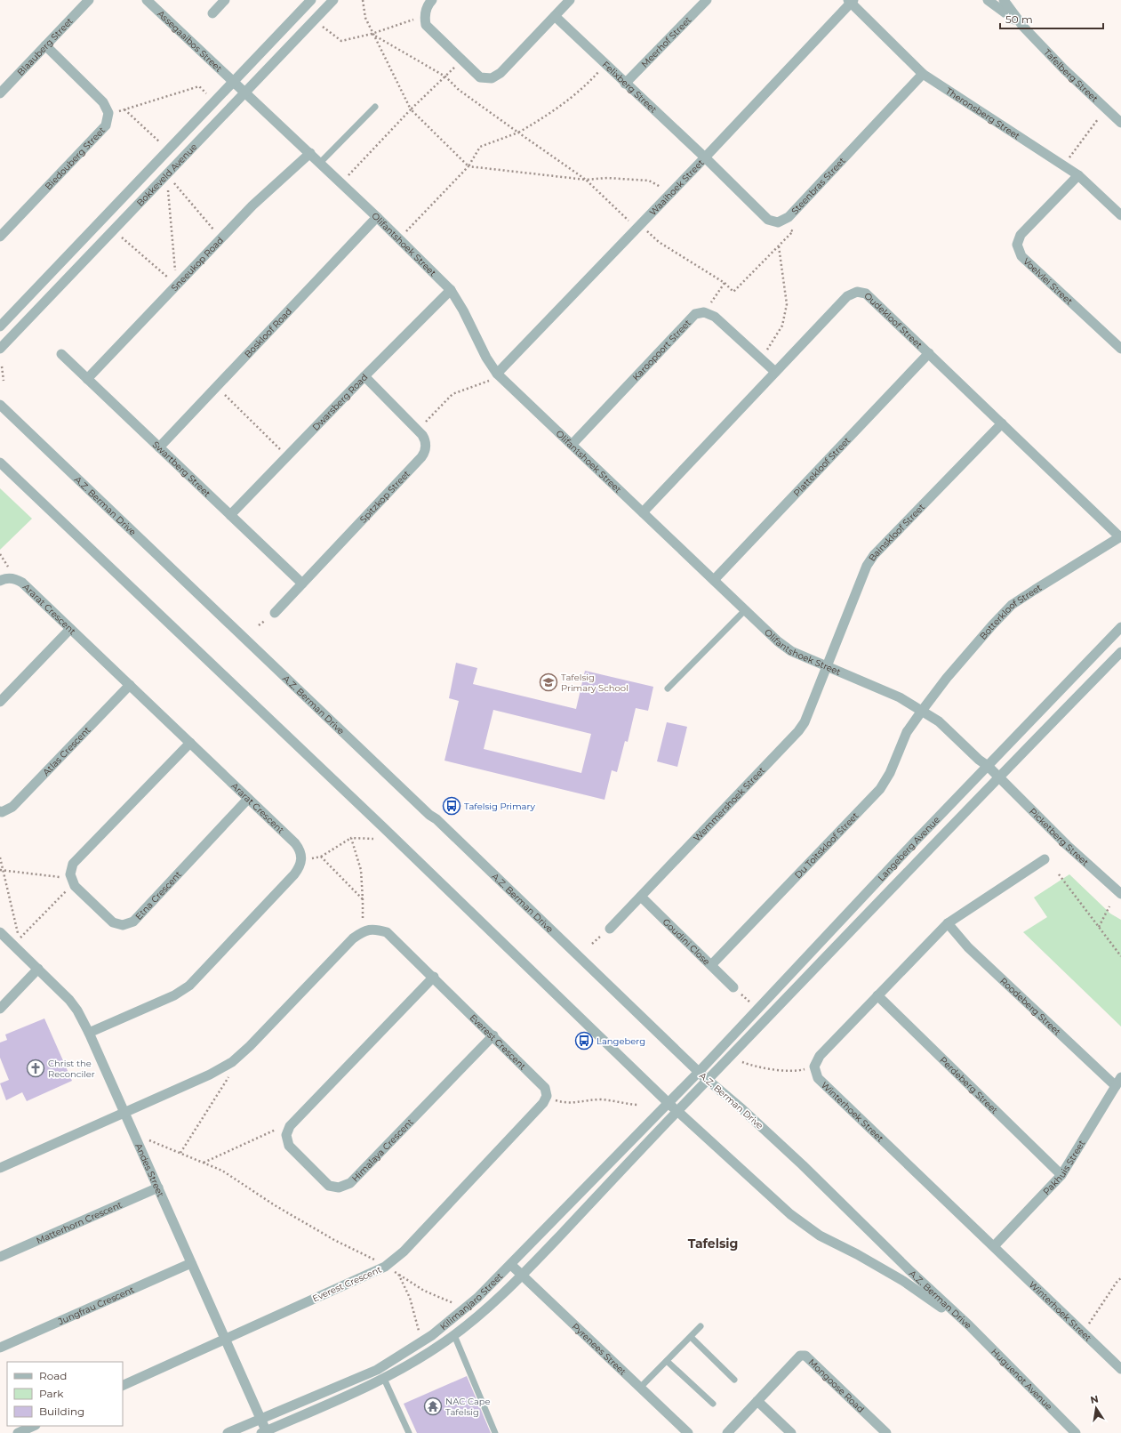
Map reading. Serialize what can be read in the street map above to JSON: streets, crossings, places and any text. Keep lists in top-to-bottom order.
{
  "streets": {
    "street": [
      "Assegaaibos Street",
      "Meerhof Street",
      "Blaauberg Street",
      "Tafelberg Street",
      "Felixberg Street",
      "Theronsberg Street",
      "Biedouberg Street",
      "Bokkeveld Avenue",
      "Steenbras Street",
      "Waaihoek Street",
      "Olifantshoek Street",
      "Sneeukop Road",
      "Voelvlei Street",
      "Oudekloof Street",
      "Boskloof Road",
      "Karoopoort Street",
      "Dwarsberg Road",
      "Plattekloof Street",
      "Swartberg Street",
      "Spitzkop Street",
      "A.Z. Berman Drive",
      "Bainskloof Street",
      "Ararat Crescent",
      "Botterkloof Street",
      "Atlas Crescent",
      "Wemmershoek Street",
      "Picketberg Street",
      "Du Toitskloof Street",
      "Langeberg Avenue",
      "Etna Crescent",
      "Goudini Close",
      "Roodeberg Street",
      "Everest Crescent",
      "Perdeberg Street",
      "Winterhoek Street",
      "Himalaya Crescent",
      "Pakhuis Street",
      "Andes Street",
      "Matterhorn Crescent",
      "Kilimanjaro Street",
      "Jungfrau Crescent",
      "Pyrenees Street",
      "Huguenot Avenue",
      "Mongoose Road"
    ]
  },
  "crossings": [
    ["Assegaaibos Street", "Bokkeveld Avenue"],
    ["Assegaaibos Street", "Olifantshoek Street"],
    ["Meerhof Street", "Felixberg Street"],
    ["Felixberg Street", "Waaihoek Street"],
    ["Theronsberg Street", "Steenbras Street"],
    ["Theronsberg Street", "Waaihoek Street"],
    ["Theronsberg Street", "Voelvlei Street"],
    ["Bokkeveld Avenue", "Olifantshoek Street"],
    ["Waaihoek Street", "Olifantshoek Street"],
    ["Olifantshoek Street", "Sneeukop Road"],
    ["Olifantshoek Street", "Oudekloof Street"],
    ["Olifantshoek Street", "Boskloof Road"],
    ["Olifantshoek Street", "Karoopoort Street"],
    ["Olifantshoek Street", "Dwarsberg Road"],
    ["Olifantshoek Street", "Plattekloof Street"],
    ["Olifantshoek Street", "Bainskloof Street"],
    ["Olifantshoek Street", "Botterkloof Street"],
    ["Olifantshoek Street", "Wemmershoek Street"],
    ["Olifantshoek Street", "Picketberg Street"],
    ["Olifantshoek Street", "Du Toitskloof Street"],
    ["Olifantshoek Street", "Langeberg Avenue"],
    ["Sneeukop Road", "Swartberg Street"],
    ["Oudekloof Street", "Plattekloof Street"],
    ["Oudekloof Street", "Bainskloof Street"],
    ["Oudekloof Street", "Botterkloof Street"],
    ["Boskloof Road", "Swartberg Street"],
    ["Dwarsberg Road", "Swartberg Street"],
    ["Swartberg Street", "Spitzkop Street"],
    ["A.Z. Berman Drive", "Langeberg Avenue"],
    ["A.Z. Berman Drive", "Kilimanjaro Street"],
    ["A.Z. Berman Drive", "Huguenot Avenue"],
    ["Bainskloof Street", "Wemmershoek Street"],
    ["Ararat Crescent", "Atlas Crescent"],
    ["Ararat Crescent", "Etna Crescent"],
    ["Botterkloof Street", "Du Toitskloof Street"],
    ["Wemmershoek Street", "Goudini Close"],
    ["Picketberg Street", "Langeberg Avenue"],
    ["Du Toitskloof Street", "Goudini Close"],
    ["Langeberg Avenue", "Kilimanjaro Street"],
    ["Roodeberg Street", "Winterhoek Street"],
    ["Roodeberg Street", "Pakhuis Street"],
    ["Everest Crescent", "Himalaya Crescent"],
    ["Everest Crescent", "Andes Street"],
    ["Perdeberg Street", "Winterhoek Street"],
    ["Perdeberg Street", "Pakhuis Street"],
    ["Winterhoek Street", "Pakhuis Street"],
    ["Andes Street", "Matterhorn Crescent"],
    ["Andes Street", "Kilimanjaro Street"],
    ["Andes Street", "Jungfrau Crescent"],
    ["Kilimanjaro Street", "Pyrenees Street"]
  ],
  "districts": ["Tafelsig"],
  "places": {
    "school or university": ["Tafelsig Primary School"],
    "bus stop": ["Tafelsig Primary", "Langeberg"],
    "church": ["Christ the Reconciler"],
    "temple": ["NAC Cape Tafelsig"]
  },
  "legend": ["Road", "Park", "Building"],
  "scale_bar": "50 m",
  "north": "top"
}
